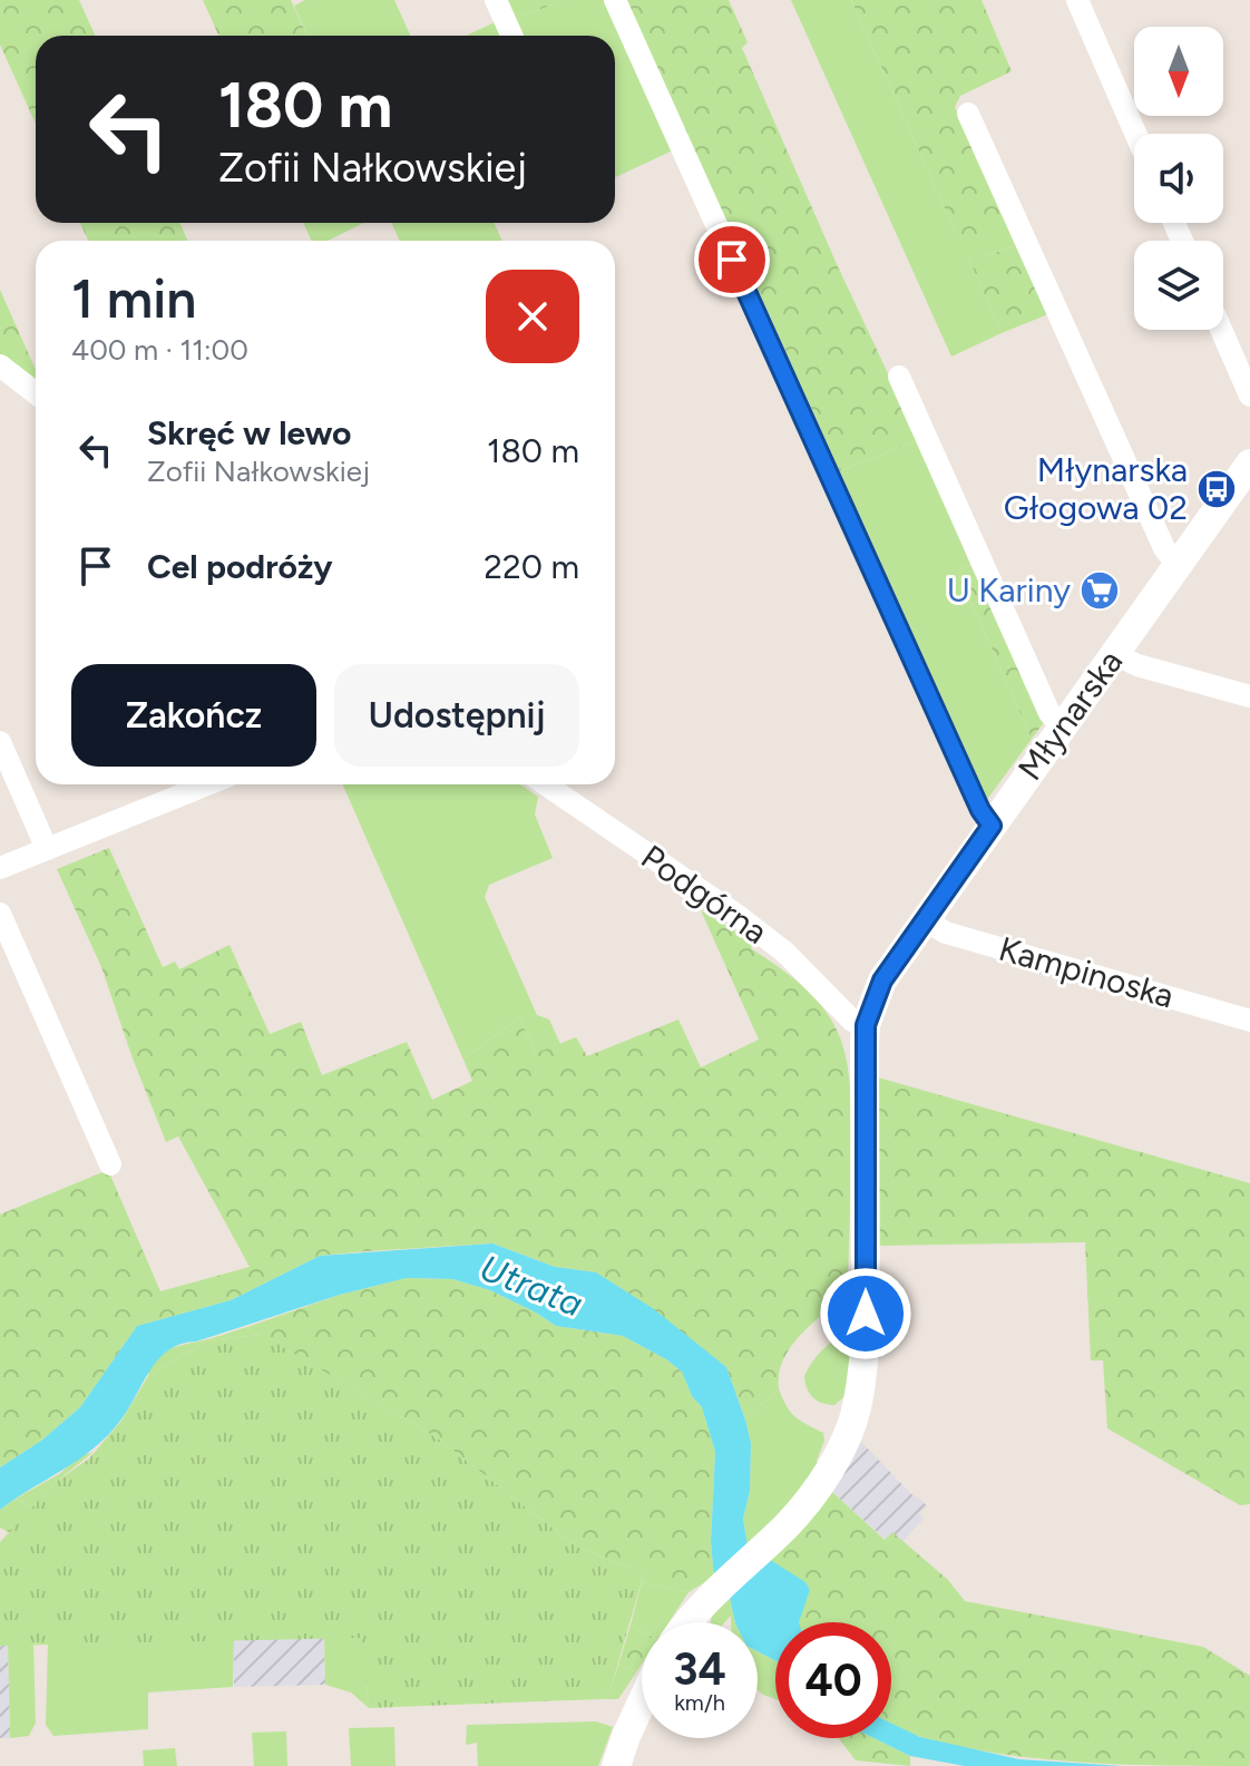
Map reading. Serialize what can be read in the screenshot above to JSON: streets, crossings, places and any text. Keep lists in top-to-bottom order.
{
  "streets": {
    "street": ["Młynarska", "Podgórna", "Kampinoska"]
  },
  "crossings": [
    ["Młynarska", "Podgórna"],
    ["Młynarska", "Kampinoska"]
  ],
  "water": ["Utrata"],
  "places": {
    "bus stop": ["Młynarska Głogowa 02"],
    "supermarket": ["U Kariny"]
  },
  "north": "bottom",
  "page": {
    "turn": ["180 m", "Zofii Nałkowskiej"],
    "heading": ["1 min", "400 m · 11:00"],
    "list": [
      {
        "name": "Skręć w lewo",
        "note": "Zofii Nałkowskiej",
        "value": "180 m"
      },
      {
        "name": "Cel podróży",
        "value": "220 m"
      }
    ],
    "buttons": ["Zakończ", "Udostępnij"],
    "speed": "34 km/h",
    "limit": "40"
  }
}
